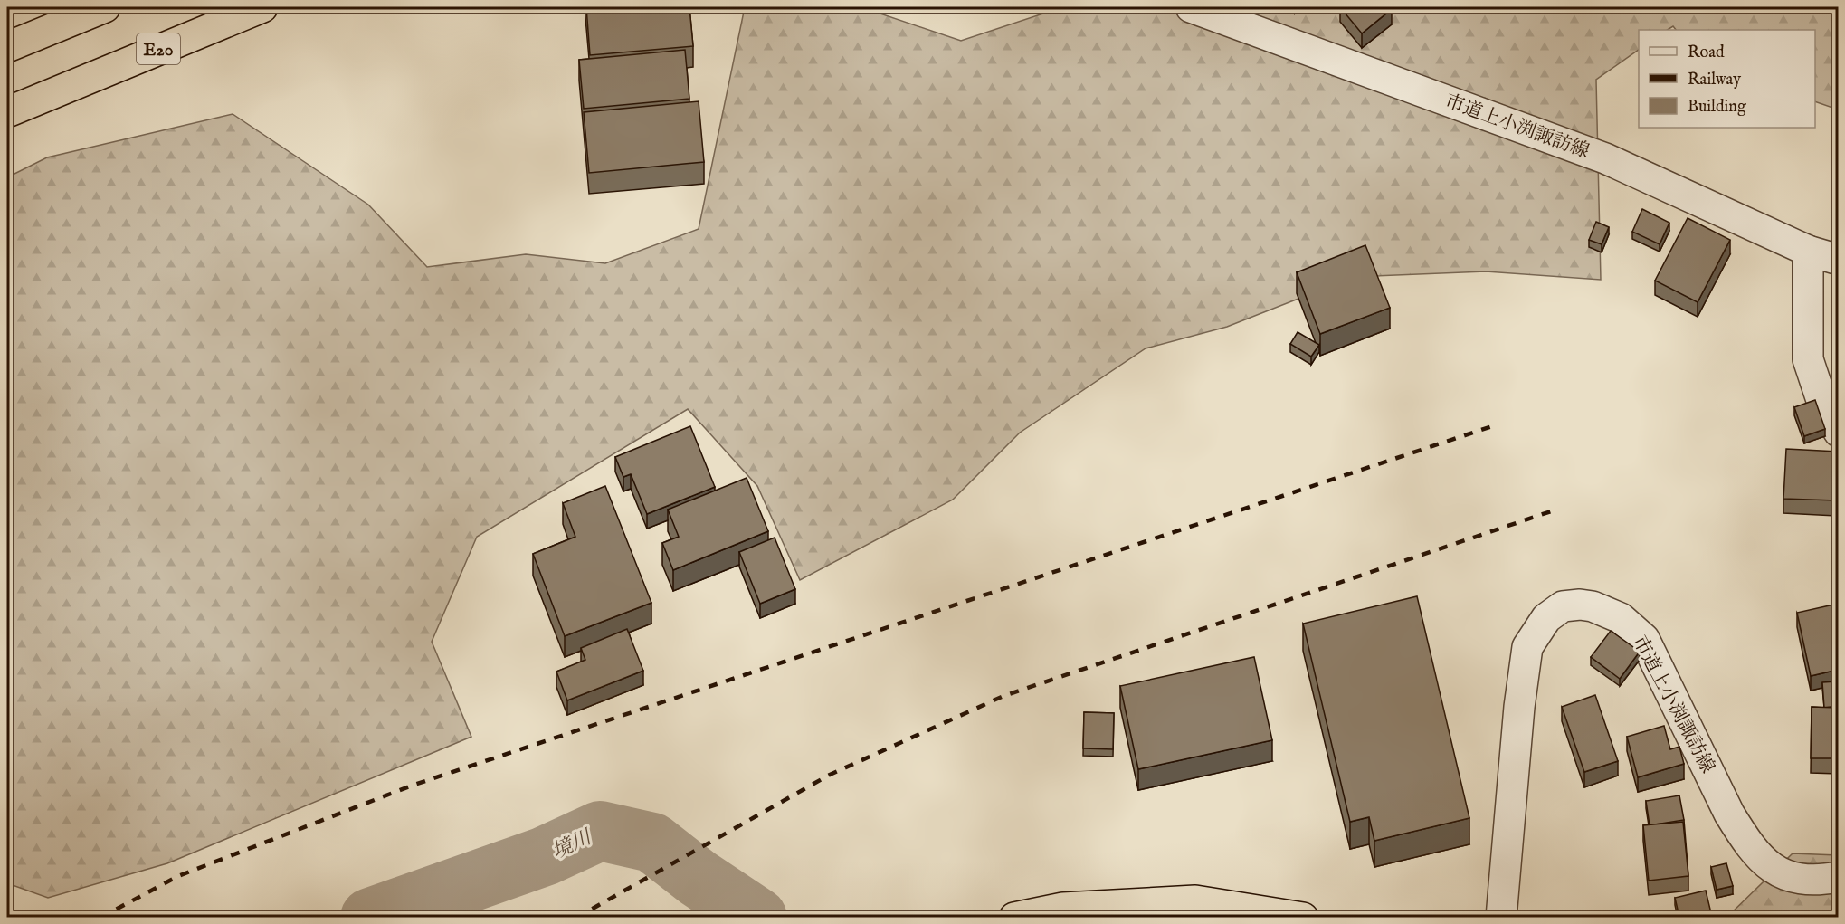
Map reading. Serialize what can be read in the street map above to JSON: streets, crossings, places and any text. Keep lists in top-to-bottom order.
{
  "streets": {
    "highway": ["E20"],
    "street": ["市道上小渕諏訪線"]
  },
  "water": ["境川"],
  "legend": ["Road", "Railway", "Building"]
}
